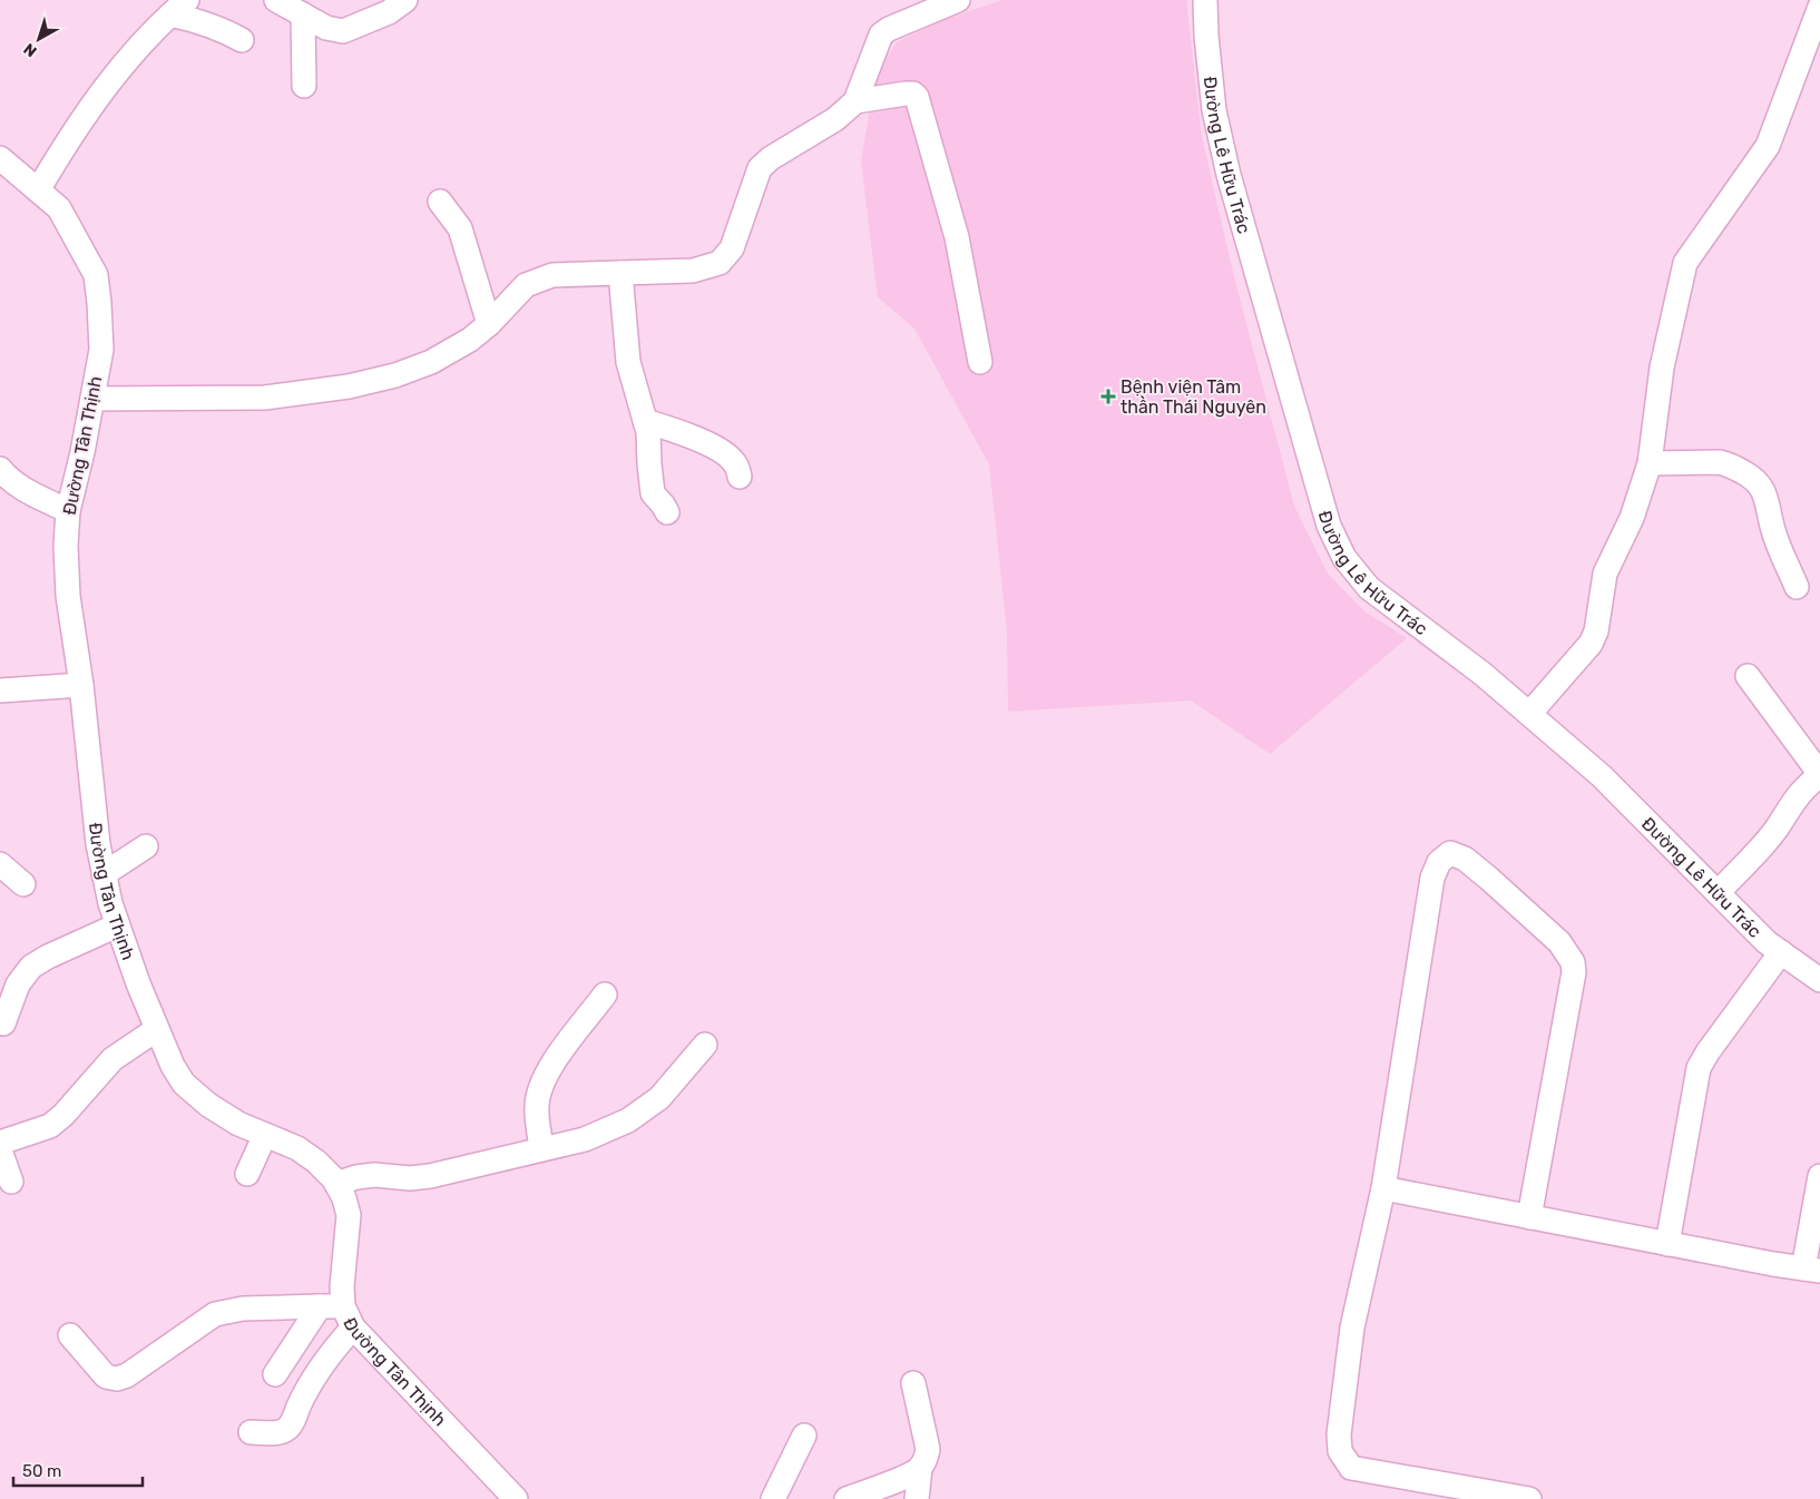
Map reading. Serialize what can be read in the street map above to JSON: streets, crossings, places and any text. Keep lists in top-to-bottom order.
{
  "streets": {
    "street": ["Đường Lê Hữu Trác", "Đường Tân Thịnh"]
  },
  "places": {
    "health": ["Bệnh viện Tâm thần Thái Nguyên"]
  },
  "scale_bar": "50 m",
  "north": "bottom left"
}
